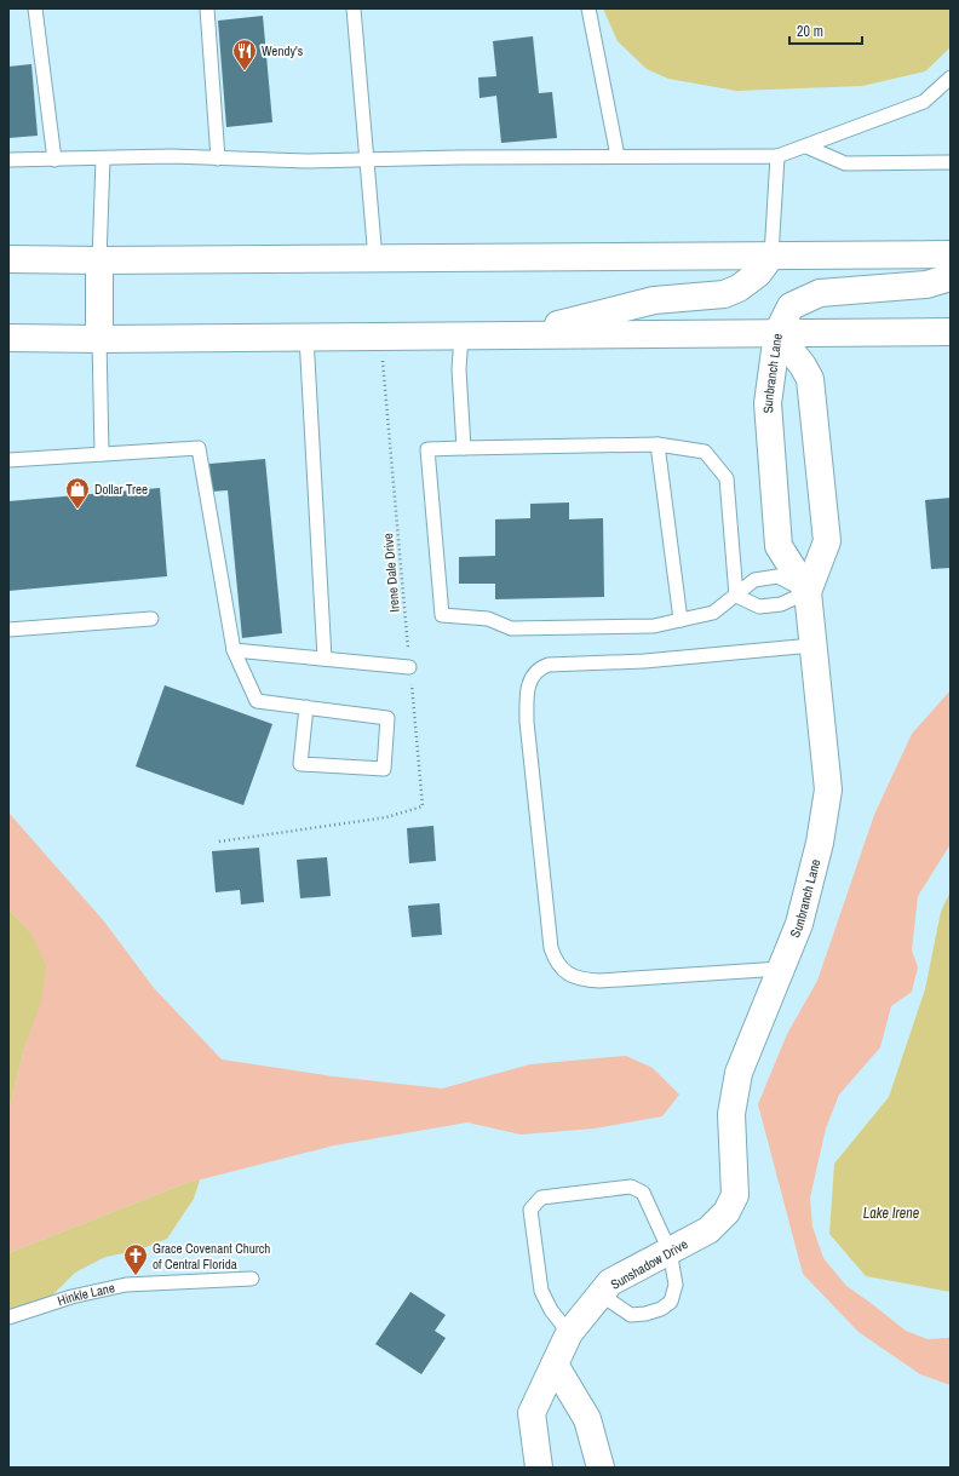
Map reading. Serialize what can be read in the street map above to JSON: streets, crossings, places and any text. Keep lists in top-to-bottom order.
{
  "streets": {
    "main road": ["Sunbranch Lane", "Sunshadow Drive"],
    "lane": ["Hinkle Lane"],
    "path": ["Irene Dale Drive"]
  },
  "crossings": [
    ["Sunbranch Lane", "Sunshadow Drive"]
  ],
  "water": ["Lake Irene"],
  "places": {
    "restaurant": ["Wendy's"],
    "shop": ["Dollar Tree"],
    "church": ["Grace Covenant Church of Central Florida"]
  },
  "scale_bar": "20 m"
}
